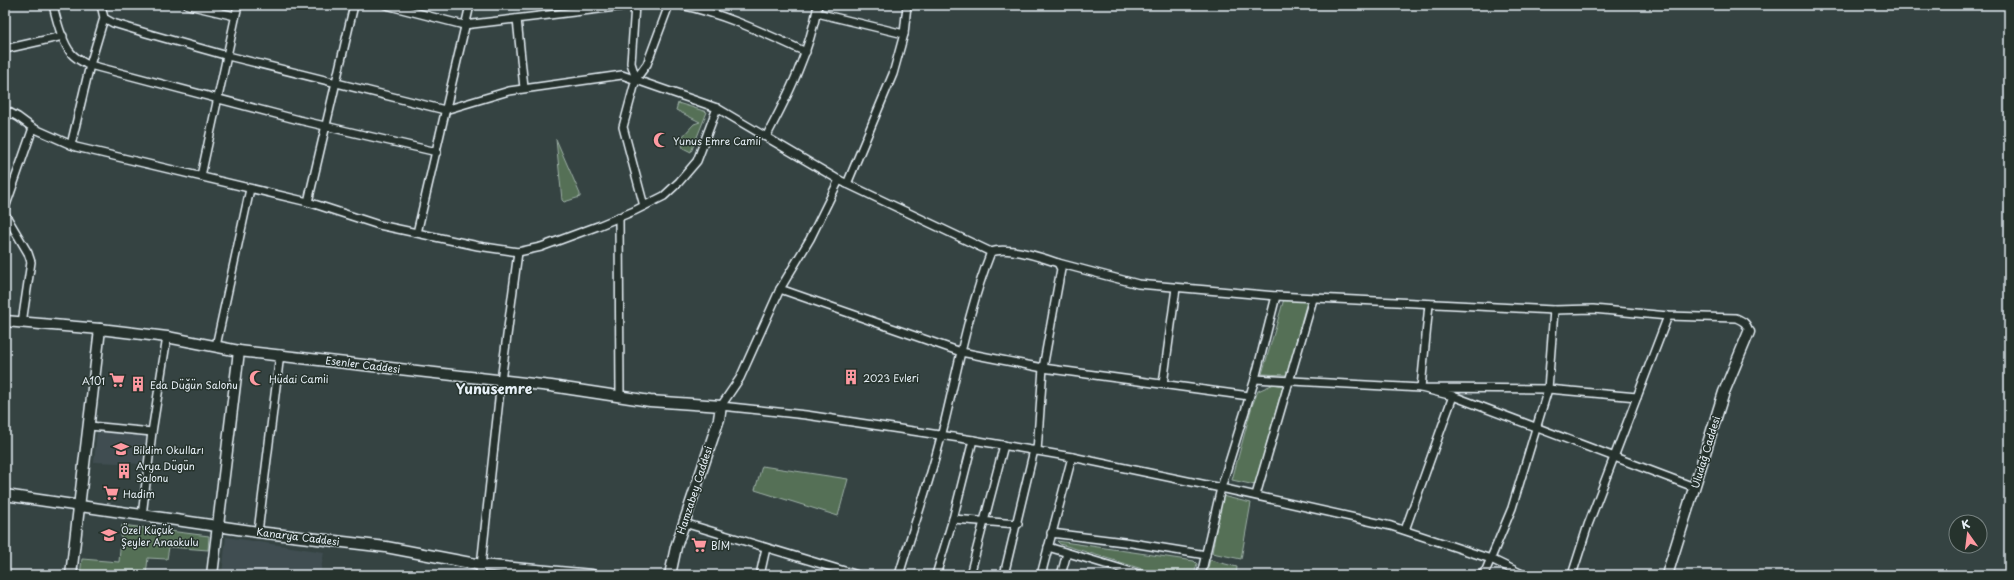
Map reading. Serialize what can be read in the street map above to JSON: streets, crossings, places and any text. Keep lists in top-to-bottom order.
{
  "streets": {
    "street": [
      "Esenler Caddesi",
      "Uludağ Caddesi",
      "Hamzabey Caddesi",
      "Kanarya Caddesi"
    ]
  },
  "crossings": [
    ["Esenler Caddesi", "Hamzabey Caddesi"]
  ],
  "districts": ["Yunusemre"],
  "places": {
    "mosque": ["Yunus Emre Camii", "Hüdai Camii"],
    "building": ["2023 Evleri", "Eda Düğün Salonu", "Arya Dügün Salonu"],
    "supermarket": ["A101", "Hadim", "BİM"],
    "school or university": ["Bildim Okulları", "Özel Küçük Şeyler Anaokulu"]
  },
  "north": "top"
}
